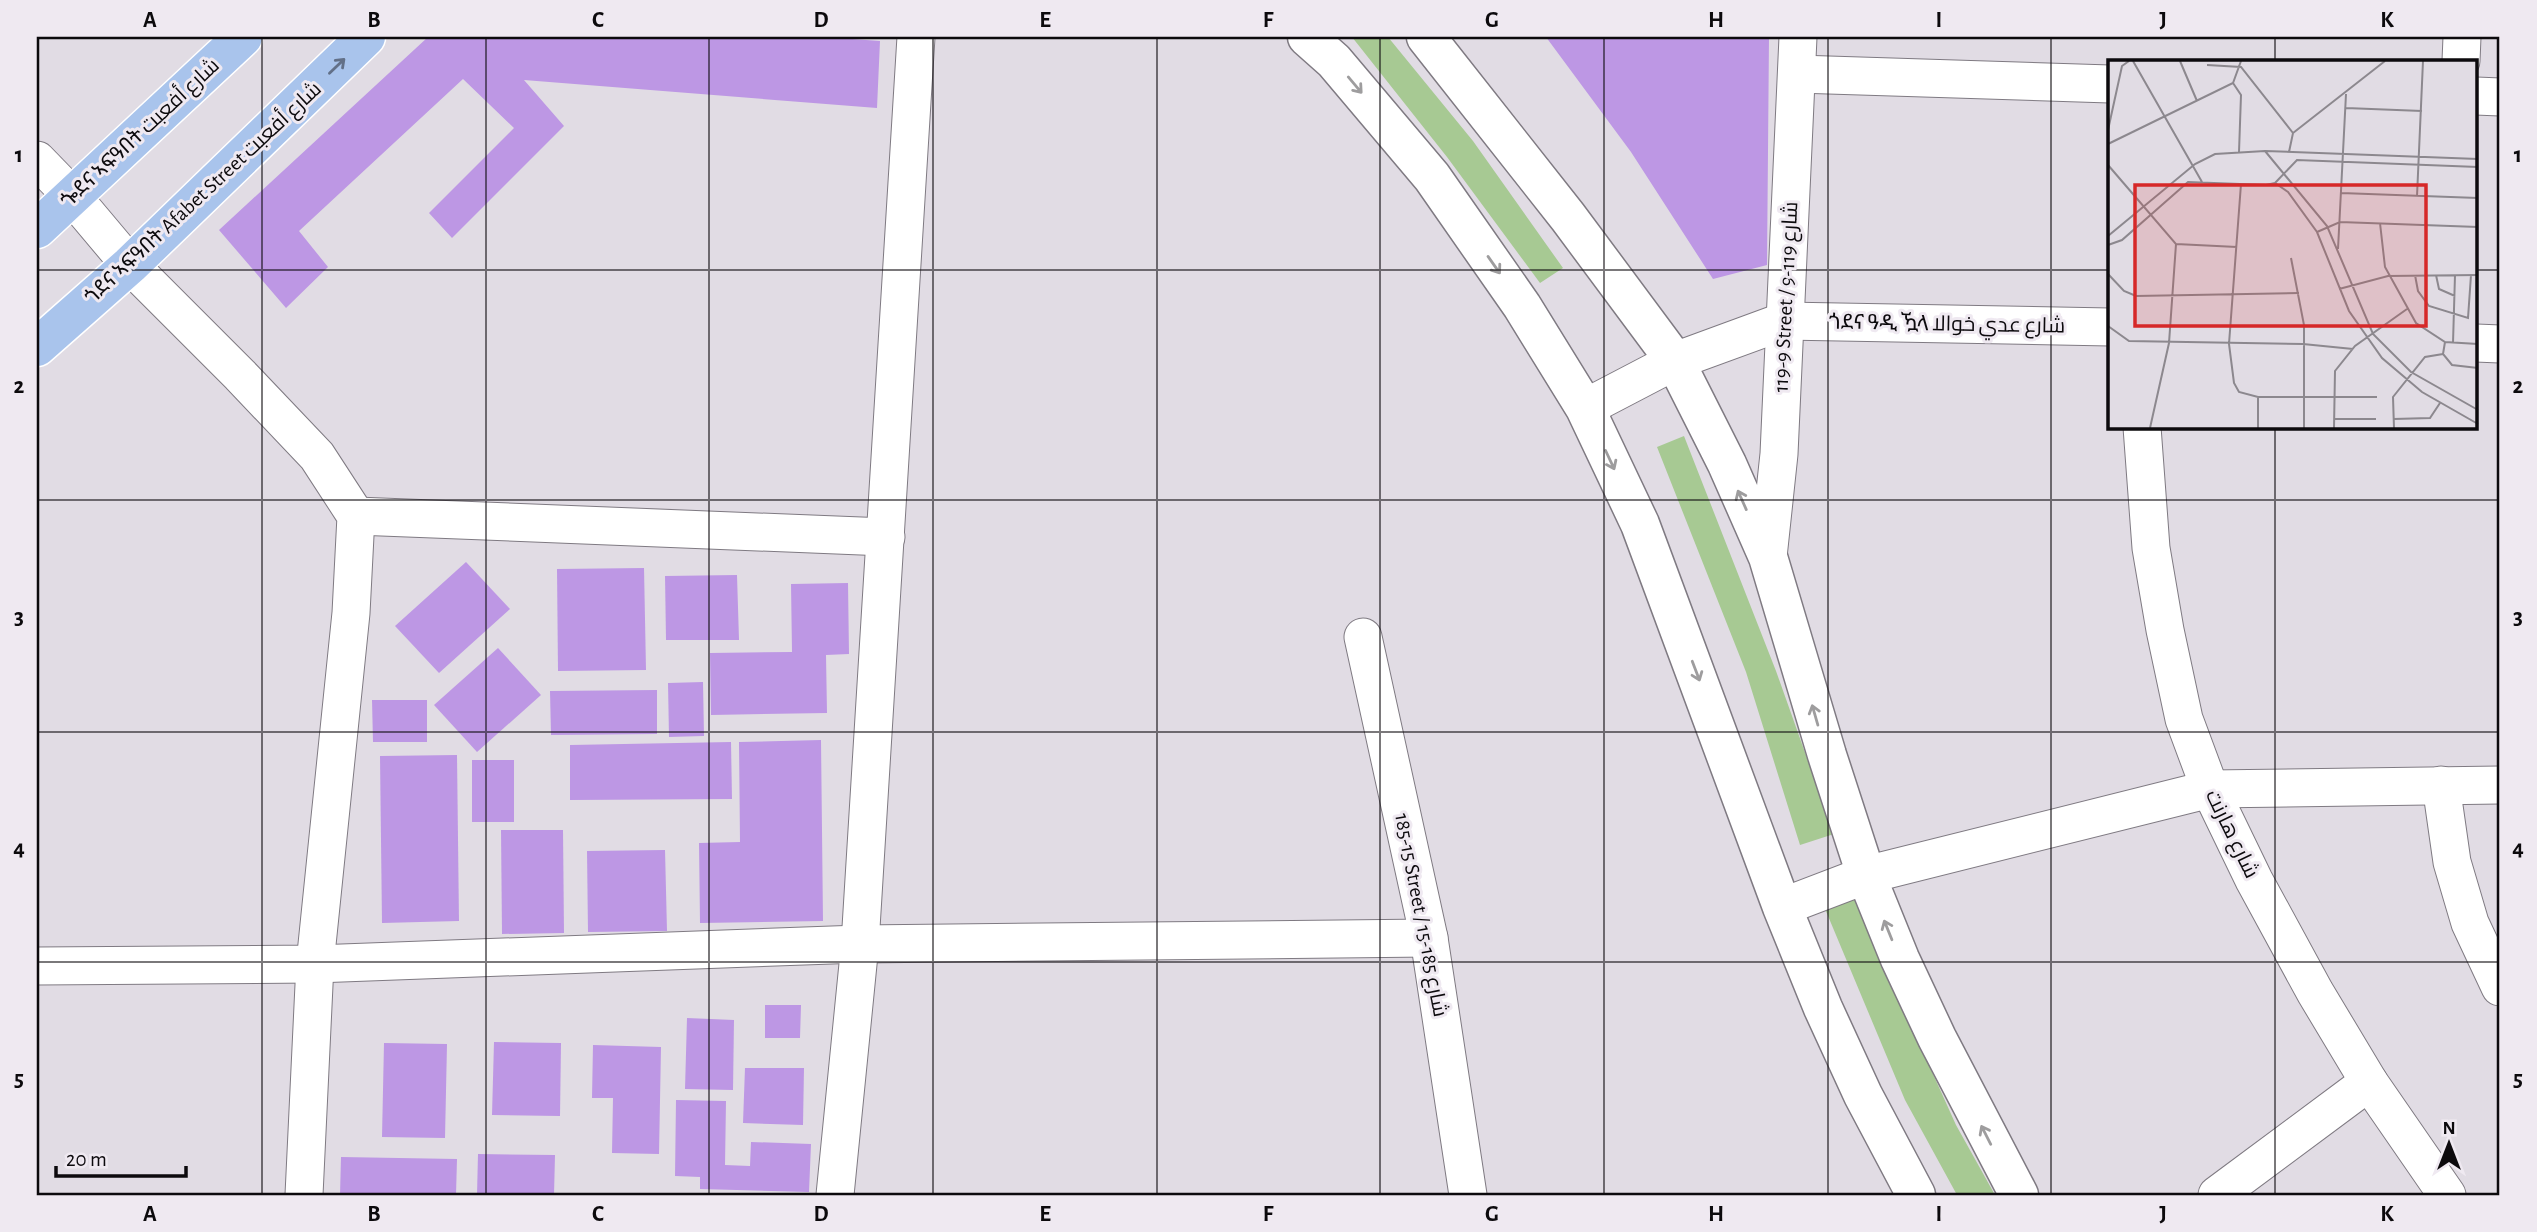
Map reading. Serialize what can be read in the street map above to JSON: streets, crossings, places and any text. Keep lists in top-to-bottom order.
{
  "streets": {
    "highway": ["ጐደና ኣፍዓበት شارع أفعبت", "ጎደና ኣፍዓበት Afabet Street شارع أفعبت"],
    "street": [
      "119-9 Street / شارع 119-9",
      "ጎደና ዓዲ ዃላ شارع عدي خوالا",
      "شارع هارنت",
      "185-15 Street / شارع 185-15"
    ]
  },
  "crossings": [
    ["119-9 Street / شارع 119-9", "ጎደና ዓዲ ዃላ شارع عدي خوالا"]
  ],
  "one_way": ["ጎደና ኣፍዓበት Afabet Street شارع أفعبت"],
  "scale_bar": "20 m",
  "north": "top",
  "grid": {
    "columns": [
      "A",
      "B",
      "C",
      "D",
      "E",
      "F",
      "G",
      "H",
      "I",
      "J",
      "K"
    ],
    "rows": [
      "1",
      "2",
      "3",
      "4",
      "5"
    ]
  }
}
